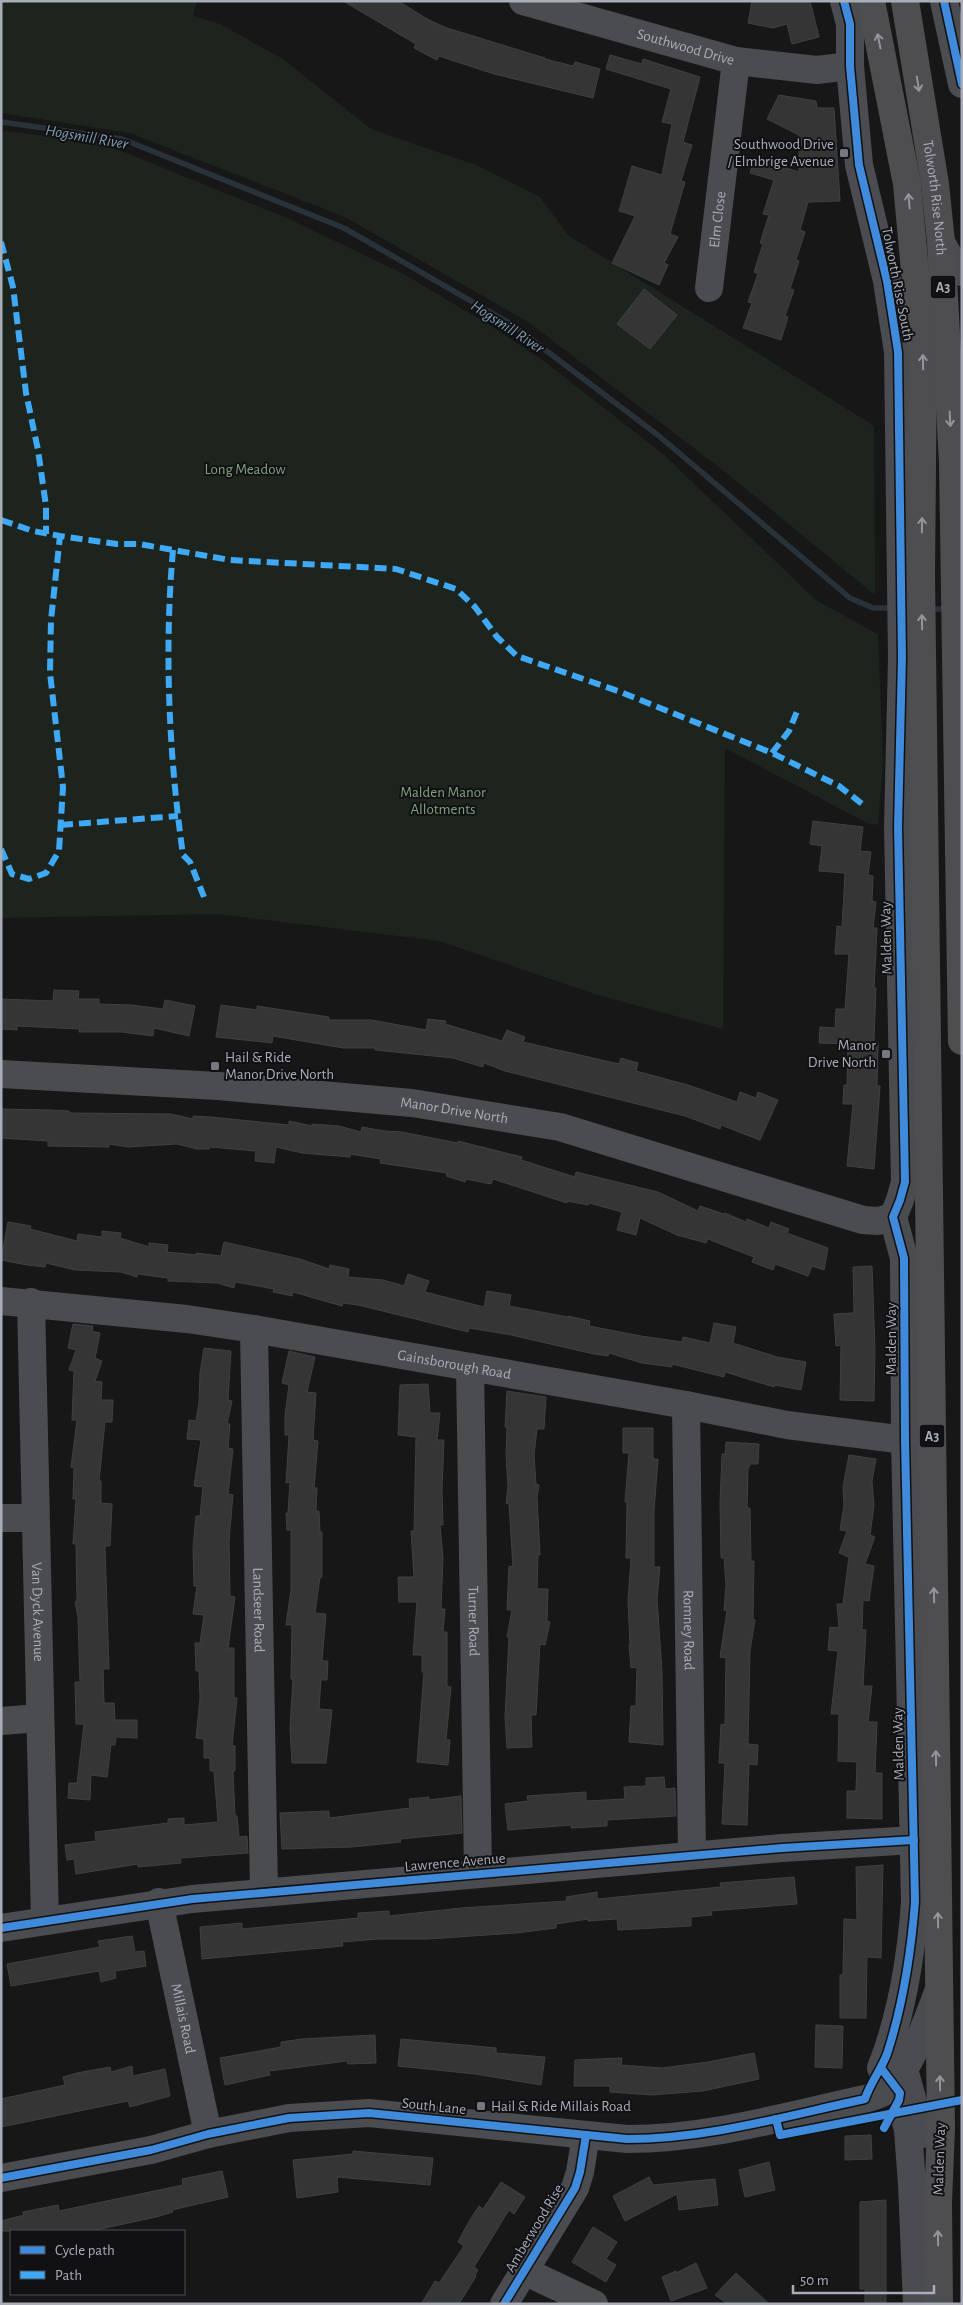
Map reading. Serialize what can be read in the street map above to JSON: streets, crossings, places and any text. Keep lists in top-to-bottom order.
{
  "streets": {
    "highway": [
      "Tolworth Rise North",
      "Tolworth Rise South",
      "A3",
      "Malden Way"
    ],
    "street": [
      "Southwood Drive",
      "Elm Close",
      "Manor Drive North",
      "Gainsborough Road",
      "Landseer Road",
      "Van Dyck Avenue",
      "Turner Road",
      "Romney Road",
      "Lawrence Avenue",
      "Millais Road",
      "South Lane",
      "Amberwood Rise"
    ]
  },
  "crossings": [
    ["Southwood Drive", "Elm Close"],
    ["Southwood Drive", "Tolworth Rise South"],
    ["Tolworth Rise South", "Malden Way"],
    ["Malden Way", "Manor Drive North"],
    ["Malden Way", "Gainsborough Road"],
    ["Malden Way", "Lawrence Avenue"],
    ["Malden Way", "South Lane"],
    ["Gainsborough Road", "Landseer Road"],
    ["Gainsborough Road", "Van Dyck Avenue"],
    ["Gainsborough Road", "Turner Road"],
    ["Gainsborough Road", "Romney Road"],
    ["Landseer Road", "Lawrence Avenue"],
    ["Van Dyck Avenue", "Lawrence Avenue"],
    ["Turner Road", "Lawrence Avenue"],
    ["Romney Road", "Lawrence Avenue"],
    ["Lawrence Avenue", "Millais Road"],
    ["Millais Road", "South Lane"],
    ["South Lane", "Amberwood Rise"]
  ],
  "one_way": ["Tolworth Rise North", "Malden Way"],
  "water": ["Hogsmill River"],
  "parks": ["Long Meadow", "Malden Manor Allotments"],
  "places": {
    "transit": [
      "Southwood Drive / Elmbrige Avenue",
      "Manor Drive North",
      "Hail & Ride Manor Drive North",
      "Hail & Ride Millais Road"
    ]
  },
  "legend": ["Cycle path", "Path"],
  "scale_bar": "50 m"
}
